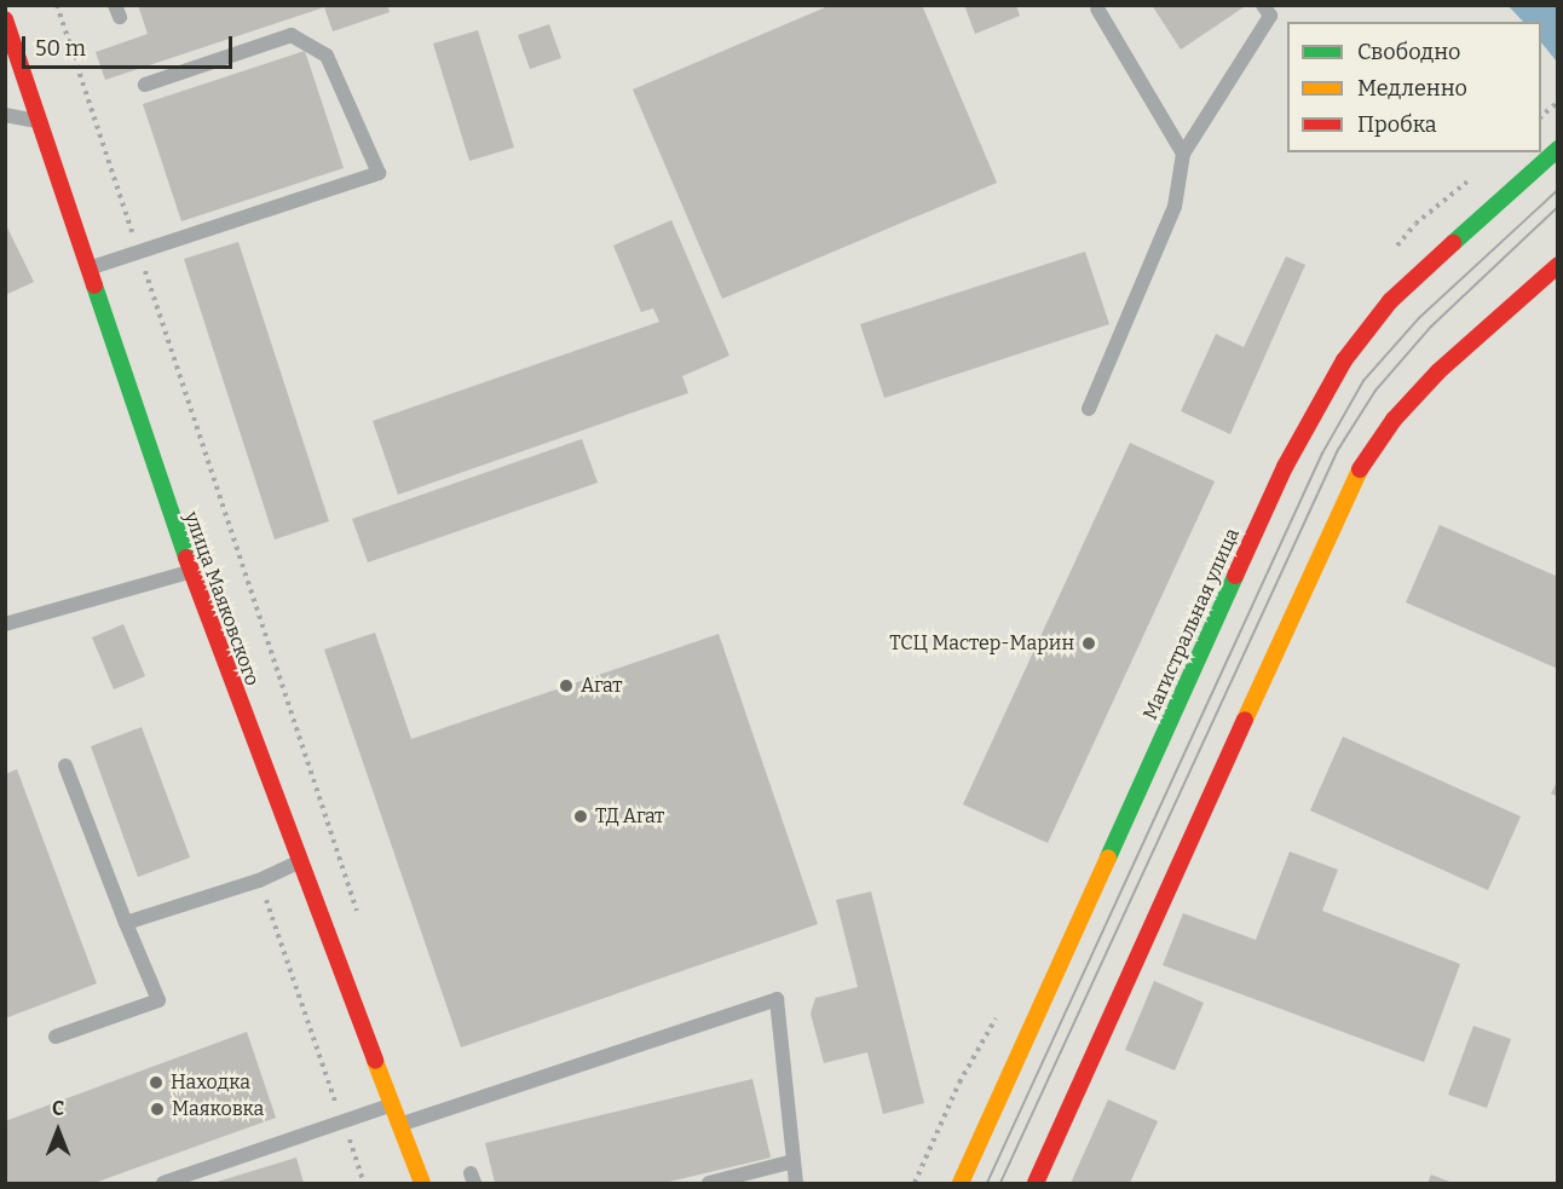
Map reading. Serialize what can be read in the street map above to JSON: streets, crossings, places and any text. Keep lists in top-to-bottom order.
{
  "streets": {
    "main road": ["улица Маяковского", "Магистральная улица"]
  },
  "places": [
    "ТСЦ Мастер-Марин",
    "Агат",
    "ТД Агат",
    "Находка",
    "Маяковка"
  ],
  "legend": ["Свободно", "Медленно", "Пробка"],
  "scale_bar": "50 m",
  "north": "top"
}
